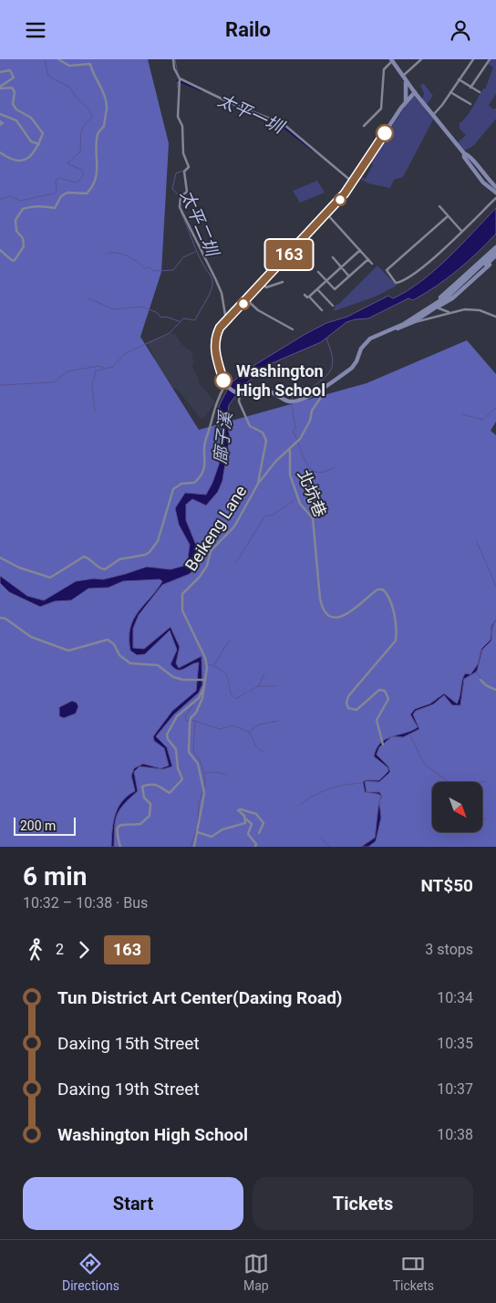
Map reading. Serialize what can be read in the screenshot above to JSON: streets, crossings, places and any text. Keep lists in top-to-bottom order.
{
  "streets": {
    "street": ["北坑巷", "Beikeng Lane"]
  },
  "crossings": [
    ["北坑巷", "Beikeng Lane"]
  ],
  "water": ["太平一圳", "太平二圳", "廍子溪"],
  "places": ["Washington High School"],
  "lines": ["bus line 163"],
  "scale_bar": "200 m",
  "north": "bottom right",
  "page": {
    "header": "Railo",
    "on_map": "163",
    "scale": "200 m",
    "heading": ["6 min", "10:32 – 10:38 · Bus", "NT$50"],
    "legs": ["2", "163", "3 stops"],
    "list": [
      {
        "name": "Tun District Art Center(Daxing Road)",
        "value": "10:34"
      },
      {
        "name": "Daxing 15th Street",
        "value": "10:35"
      },
      {
        "name": "Daxing 19th Street",
        "value": "10:37"
      },
      {
        "name": "Washington High School",
        "value": "10:38"
      }
    ],
    "buttons": ["Start", "Tickets"],
    "tabs": ["Directions", "Map", "Tickets"]
  }
}
